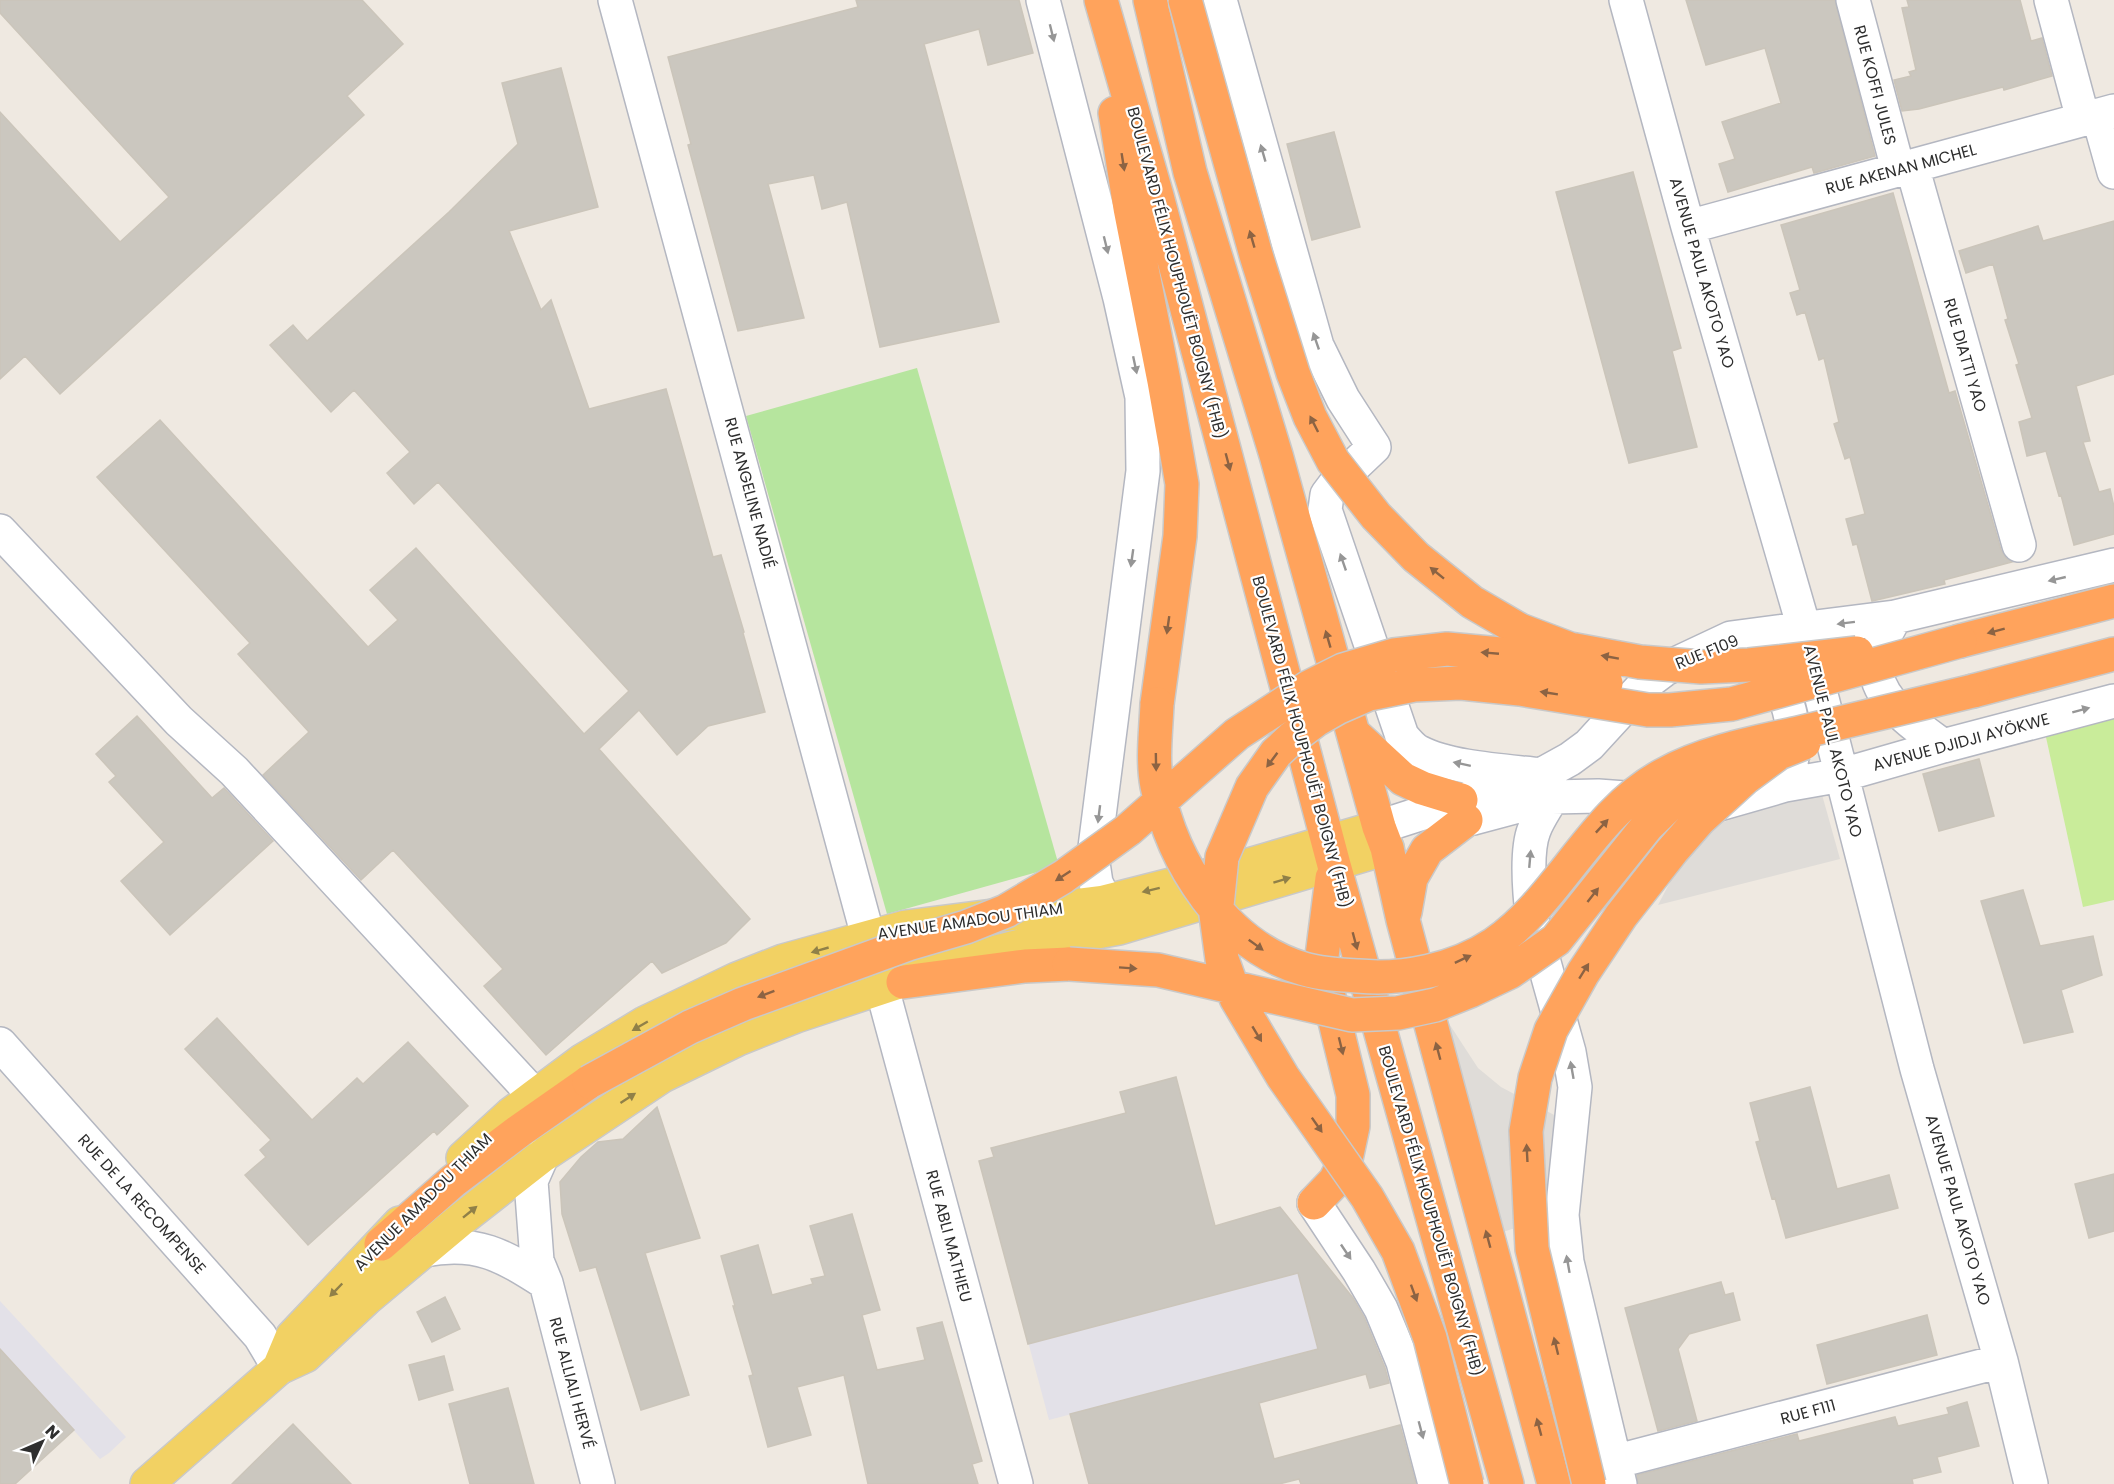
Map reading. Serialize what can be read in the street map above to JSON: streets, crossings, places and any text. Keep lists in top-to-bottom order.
{
  "streets": {
    "highway": ["BOULEVARD FÉLIX HOUPHOUËT BOIGNY (FHB)"],
    "main road": ["AVENUE AMADOU THIAM"],
    "street": [
      "RUE KOFFI JULES",
      "RUE AKENAN MICHEL",
      "AVENUE PAUL AKOTO YAO",
      "RUE DIATTI YAO",
      "RUE ANGELINE NADIÉ",
      "RUE F109",
      "AVENUE DJIDJI AYÖKWE",
      "RUE DE LA RECOMPENSE",
      "RUE ABLI MATHIEU",
      "RUE ALLIALI HERVÉ",
      "RUE F111"
    ]
  },
  "crossings": [
    ["RUE KOFFI JULES", "RUE AKENAN MICHEL"],
    ["RUE KOFFI JULES", "RUE DIATTI YAO"],
    ["RUE AKENAN MICHEL", "AVENUE PAUL AKOTO YAO"],
    ["RUE AKENAN MICHEL", "RUE DIATTI YAO"],
    ["BOULEVARD FÉLIX HOUPHOUËT BOIGNY (FHB)", "AVENUE AMADOU THIAM"],
    ["AVENUE PAUL AKOTO YAO", "RUE F109"],
    ["AVENUE PAUL AKOTO YAO", "AVENUE DJIDJI AYÖKWE"],
    ["AVENUE PAUL AKOTO YAO", "RUE F111"],
    ["RUE ANGELINE NADIÉ", "AVENUE AMADOU THIAM"],
    ["RUE ANGELINE NADIÉ", "RUE ABLI MATHIEU"],
    ["RUE F109", "AVENUE DJIDJI AYÖKWE"],
    ["AVENUE DJIDJI AYÖKWE", "AVENUE AMADOU THIAM"],
    ["AVENUE AMADOU THIAM", "RUE DE LA RECOMPENSE"],
    ["AVENUE AMADOU THIAM", "RUE ABLI MATHIEU"],
    ["AVENUE AMADOU THIAM", "RUE ALLIALI HERVÉ"]
  ],
  "one_way": ["RUE F109"],
  "north": "top right"
}
